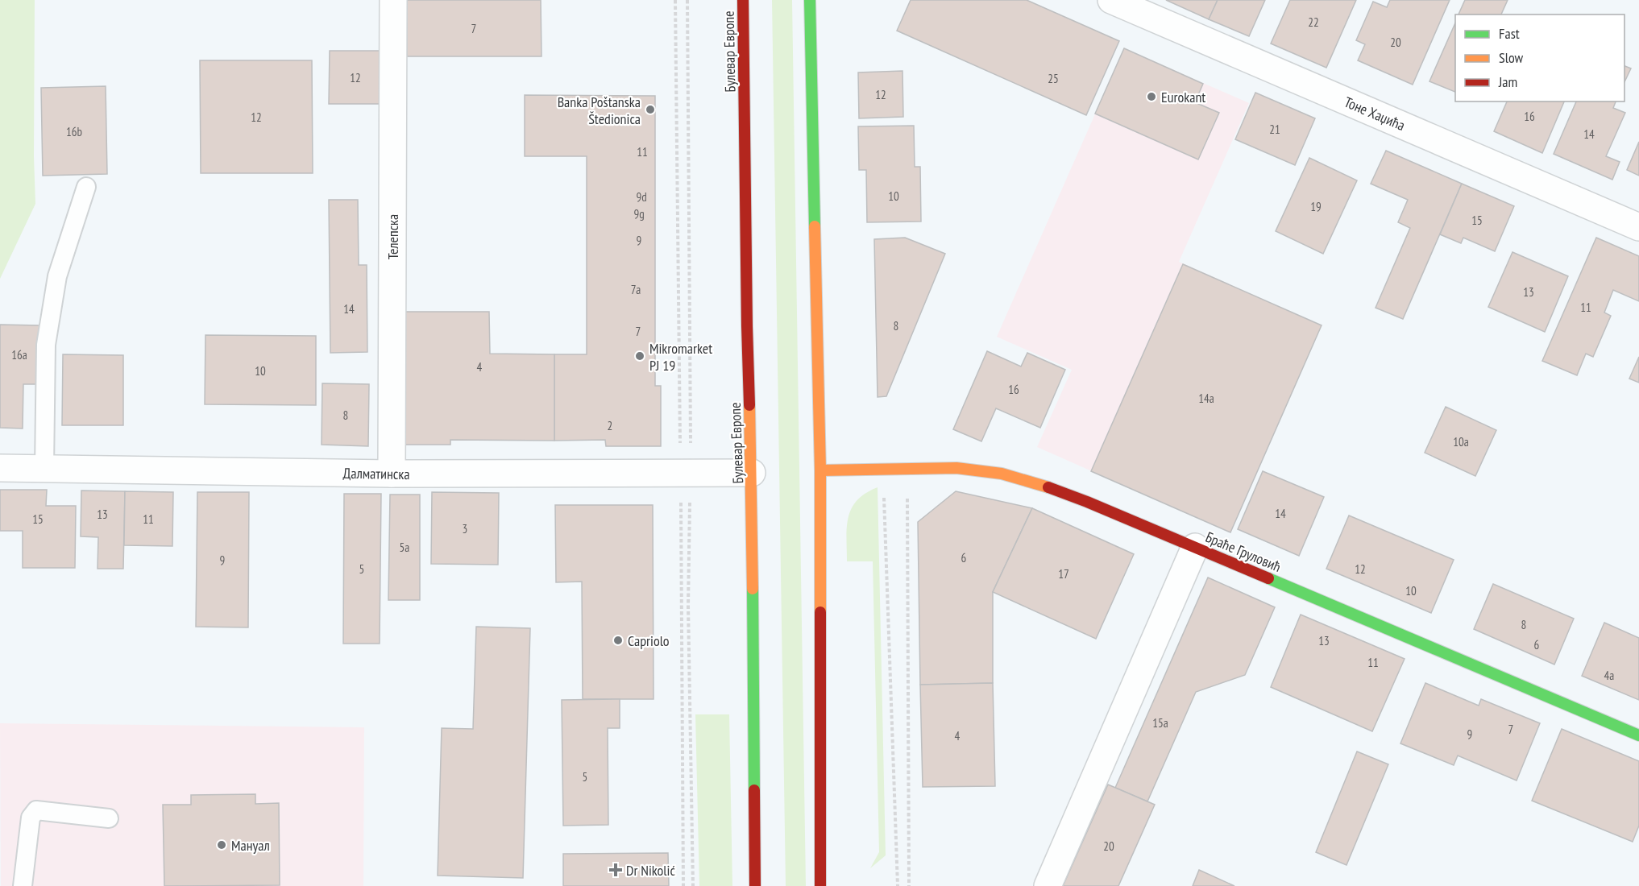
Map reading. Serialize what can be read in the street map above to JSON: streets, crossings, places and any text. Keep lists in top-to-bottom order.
{
  "streets": {
    "main road": ["Булевар Европе", "Браће Груловић"],
    "street": ["Тоне Хаџића", "Телепска", "Далматинска"]
  },
  "crossings": [
    ["Булевар Европе", "Далматинска"],
    ["Телепска", "Далматинска"]
  ],
  "places": {
    "other": [
      "Eurokant",
      "Banka Poštanska Štedionica",
      "Mikromarket PJ 19",
      "Capriolo",
      "Мануал"
    ],
    "health": ["Dr Nikolić"]
  },
  "house_numbers": [
    "22",
    "7",
    "20",
    "12",
    "25",
    "12",
    "16",
    "12",
    "21",
    "16b",
    "14",
    "11",
    "10",
    "9d",
    "19",
    "9g",
    "15",
    "9",
    "7a",
    "13",
    "11",
    "14",
    "8",
    "7",
    "16a",
    "4",
    "10",
    "16",
    "14a",
    "8",
    "2",
    "10a",
    "14",
    "13",
    "15",
    "11",
    "3",
    "5a",
    "6",
    "9",
    "5",
    "12",
    "17",
    "10",
    "8",
    "13",
    "6",
    "11",
    "4a",
    "15a",
    "7",
    "9",
    "4",
    "5",
    "20"
  ],
  "legend": ["Fast", "Slow", "Jam"]
}
